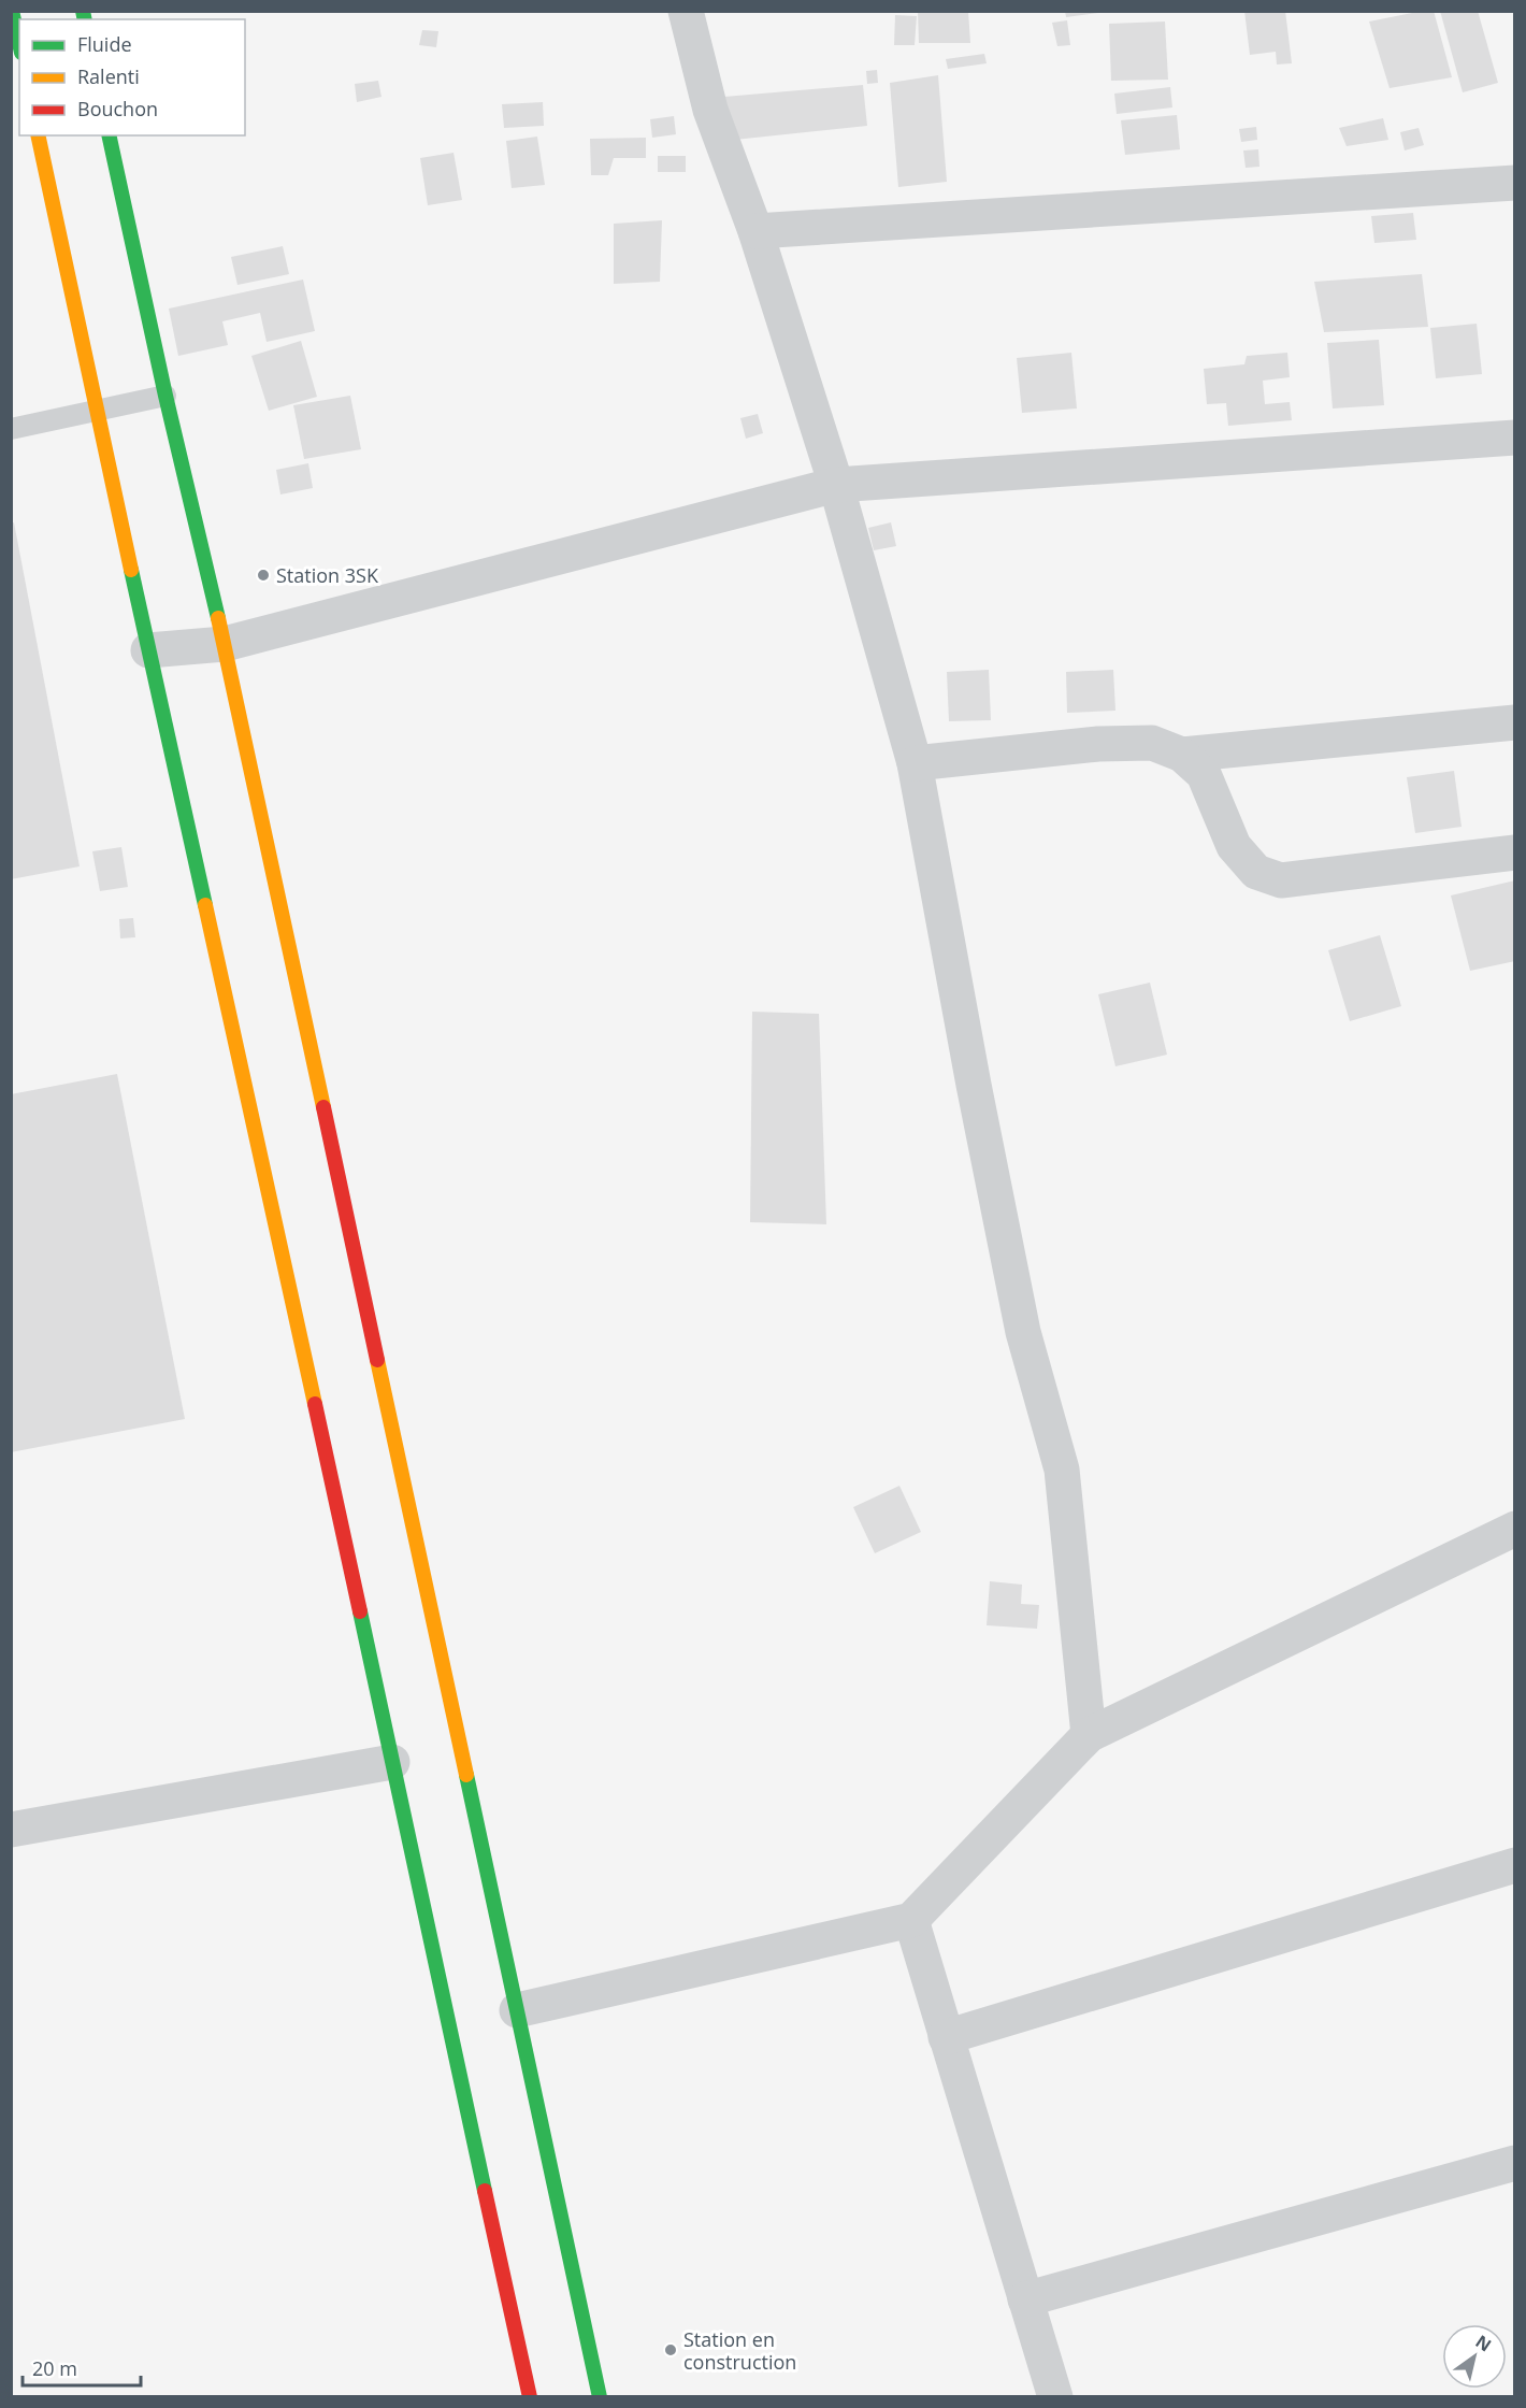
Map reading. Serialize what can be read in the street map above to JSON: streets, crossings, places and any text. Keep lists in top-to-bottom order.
{
  "places": ["Station 3SK", "Station en construction"],
  "legend": ["Fluide", "Ralenti", "Bouchon"],
  "scale_bar": "20 m",
  "north": "top right"
}
